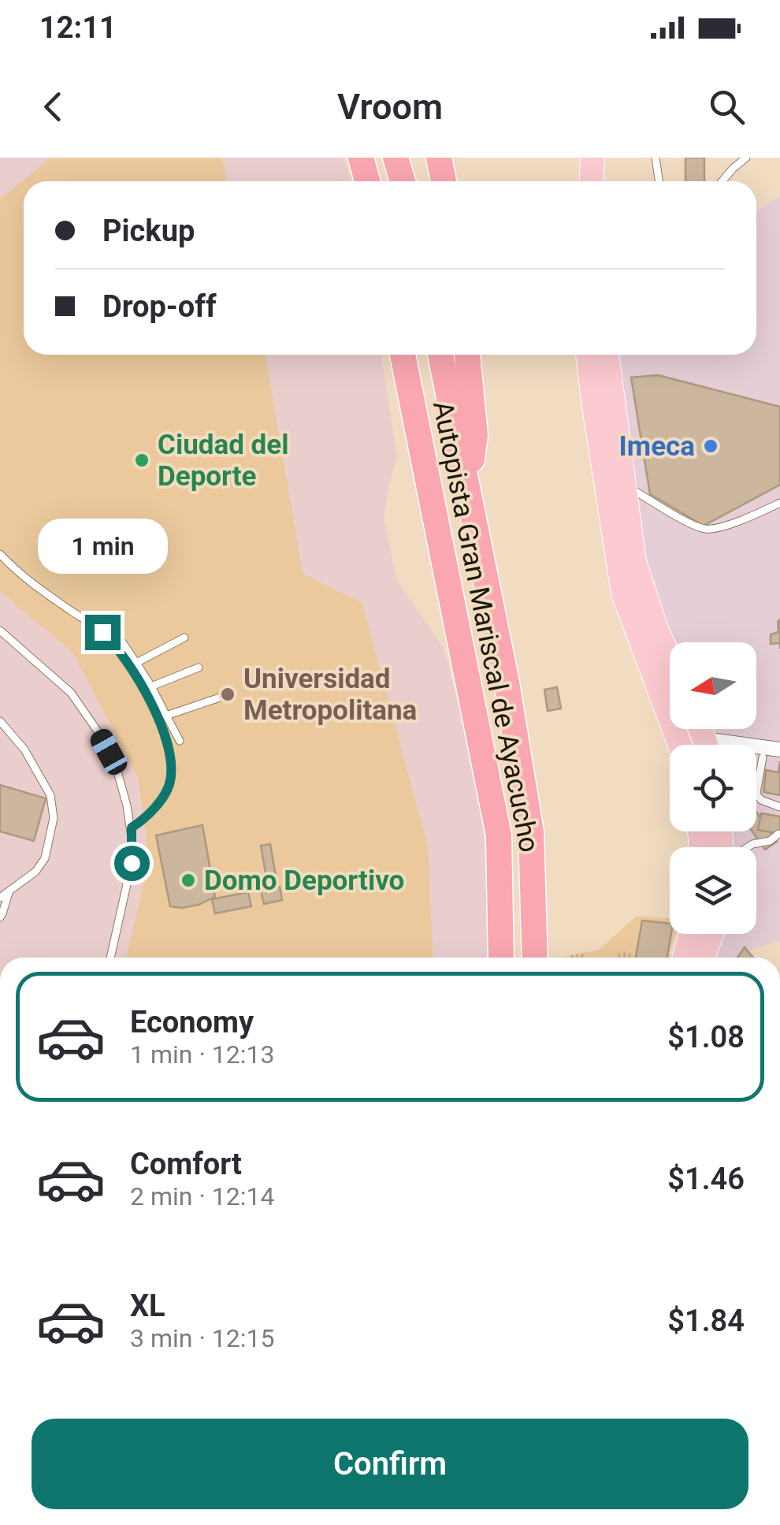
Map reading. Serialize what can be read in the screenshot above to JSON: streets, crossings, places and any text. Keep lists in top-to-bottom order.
{
  "streets": {
    "highway": ["Autopista Gran Mariscal de Ayacucho"]
  },
  "places": [
    "Imeca",
    "Ciudad del Deporte",
    "Universidad Metropolitana",
    "Domo Deportivo"
  ],
  "north": "left",
  "page": {
    "status": "12:11",
    "header": "Vroom",
    "banner": ["Pickup", "Drop-off"],
    "bubble": "1 min",
    "list": [
      {
        "name": "Economy",
        "note": "1 min · 12:13",
        "value": "$1.08"
      },
      {
        "name": "Comfort",
        "note": "2 min · 12:14",
        "value": "$1.46"
      },
      {
        "name": "XL",
        "note": "3 min · 12:15",
        "value": "$1.84"
      }
    ],
    "buttons": "Confirm"
  }
}
